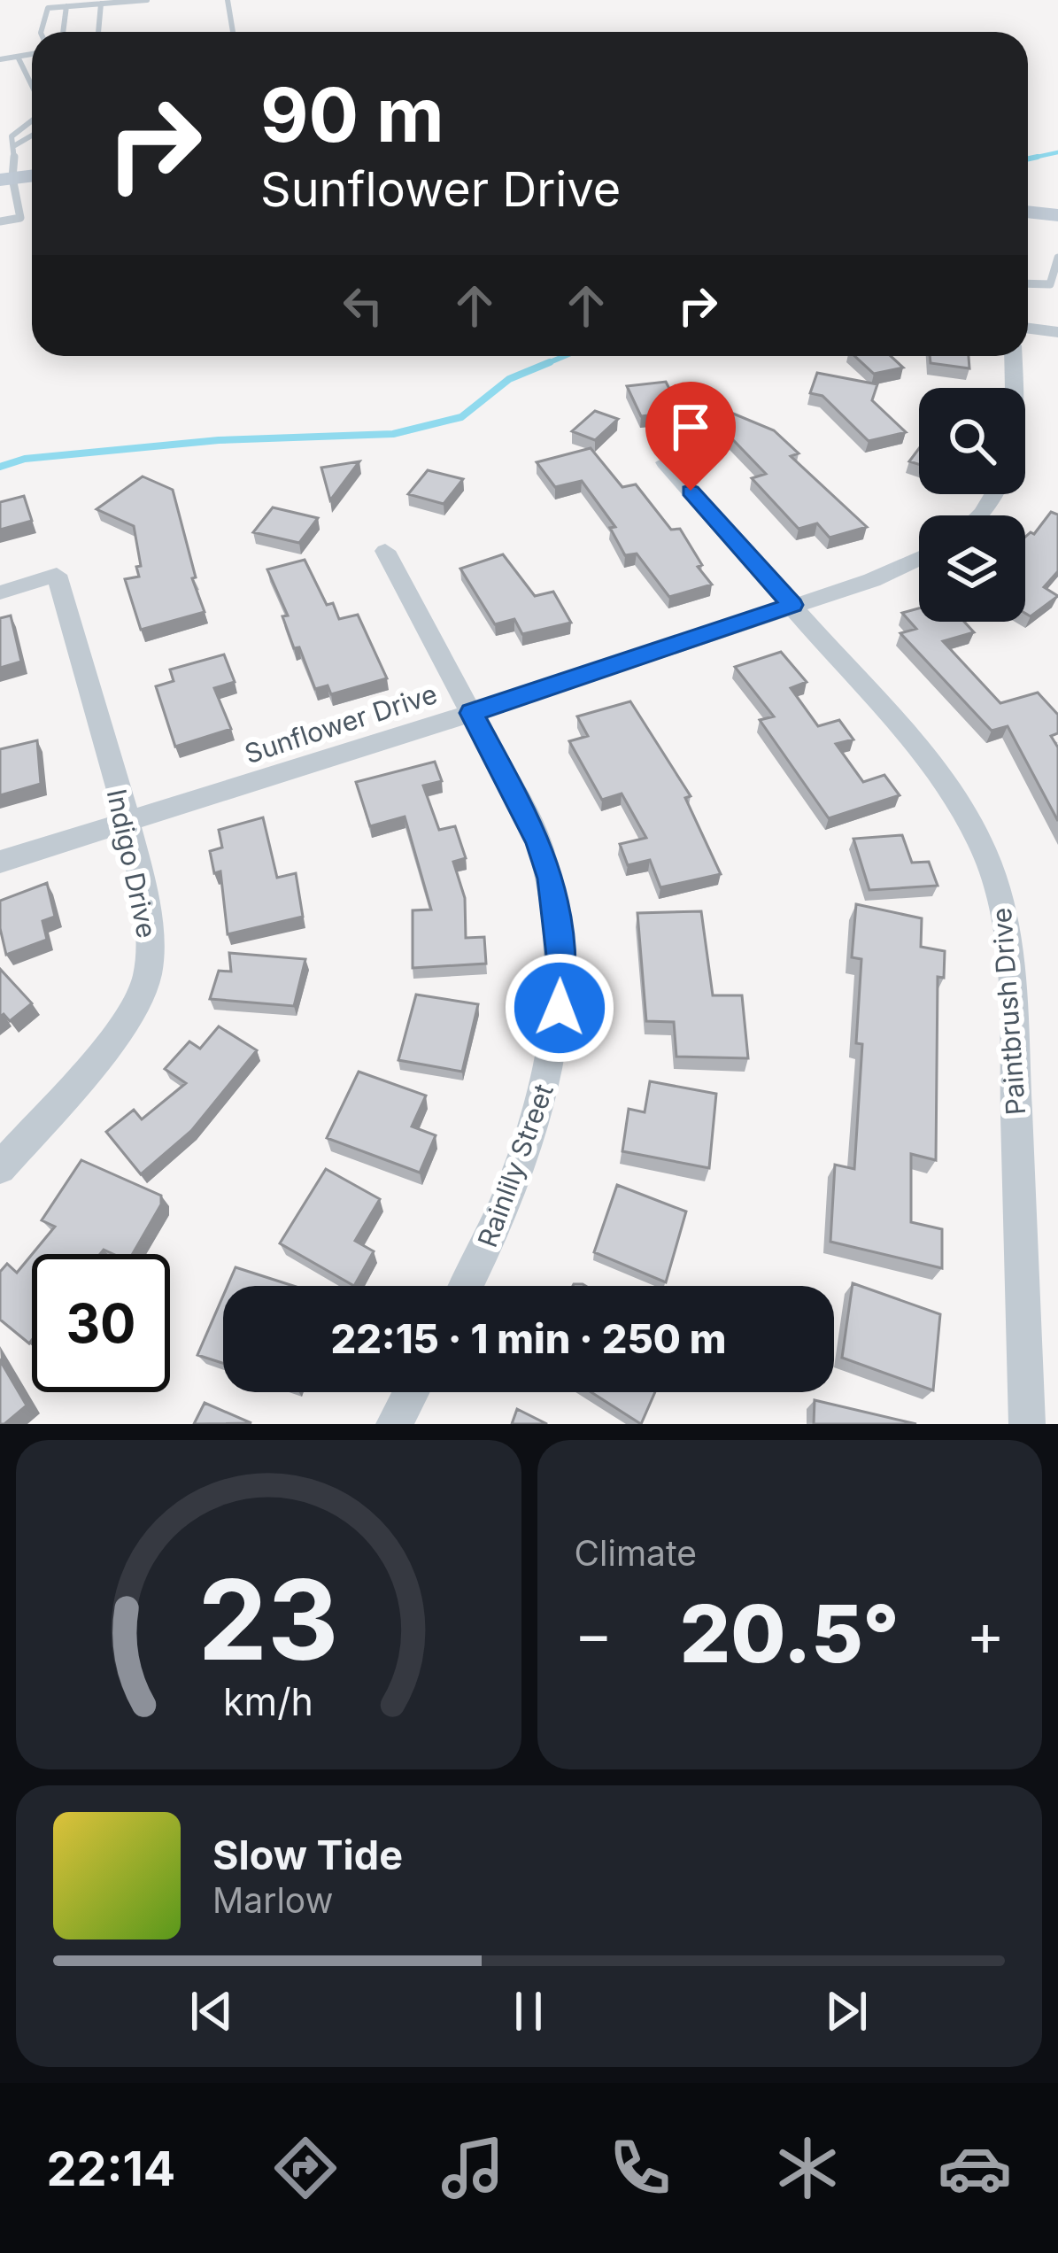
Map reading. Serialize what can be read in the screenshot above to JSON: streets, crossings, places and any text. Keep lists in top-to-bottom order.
{
  "streets": {
    "street": [
      "Sunflower Drive",
      "Indigo Drive",
      "Paintbrush Drive",
      "Rainlily Street"
    ]
  },
  "crossings": [
    ["Sunflower Drive", "Indigo Drive"],
    ["Sunflower Drive", "Paintbrush Drive"],
    ["Sunflower Drive", "Rainlily Street"]
  ],
  "page": {
    "turn": ["90 m", "Sunflower Drive"],
    "limit": "30",
    "trip": "22:15 · 1 min · 250 m",
    "tile": "Climate",
    "heat": ["−", "20.5°", "+"],
    "song": ["Slow Tide", "Marlow"],
    "tabs": "22:14",
    "gauge": ["23", "km/h"]
  }
}
